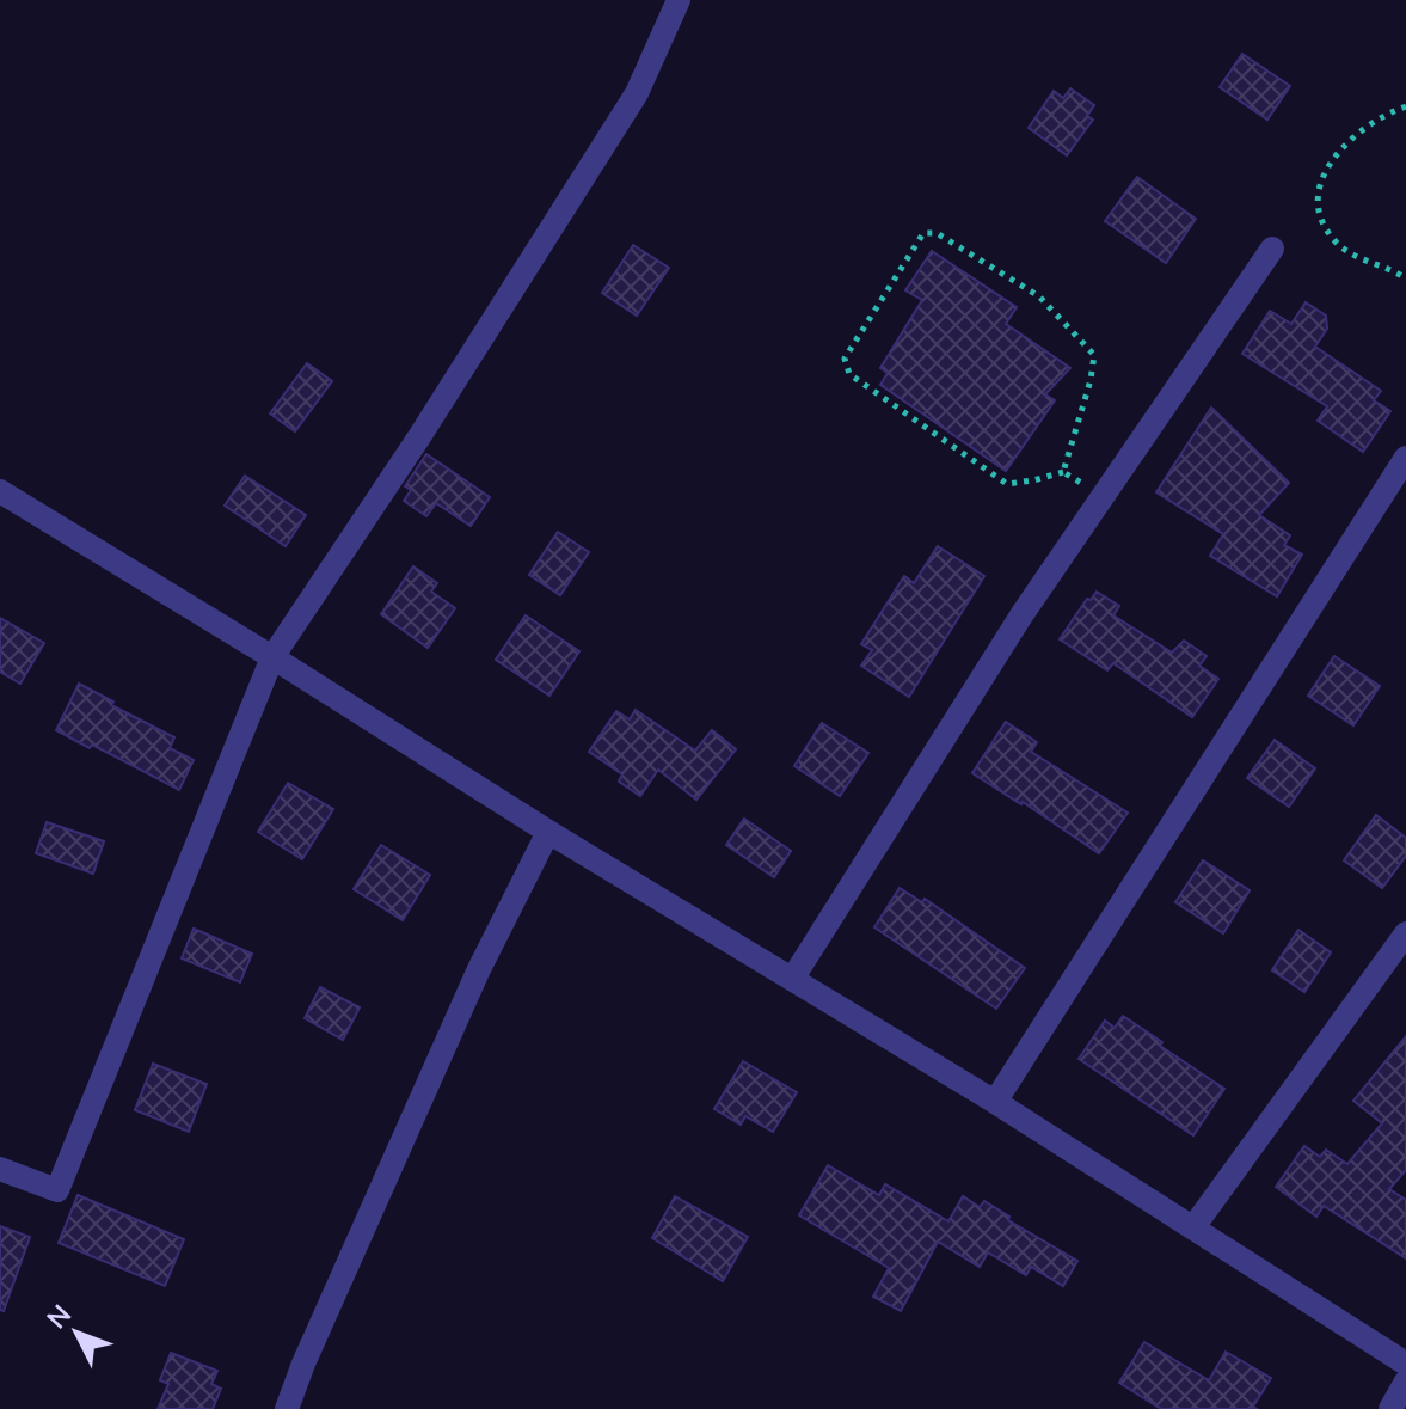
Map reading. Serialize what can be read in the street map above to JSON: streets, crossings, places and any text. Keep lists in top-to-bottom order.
{
  "north": "top left"
}
